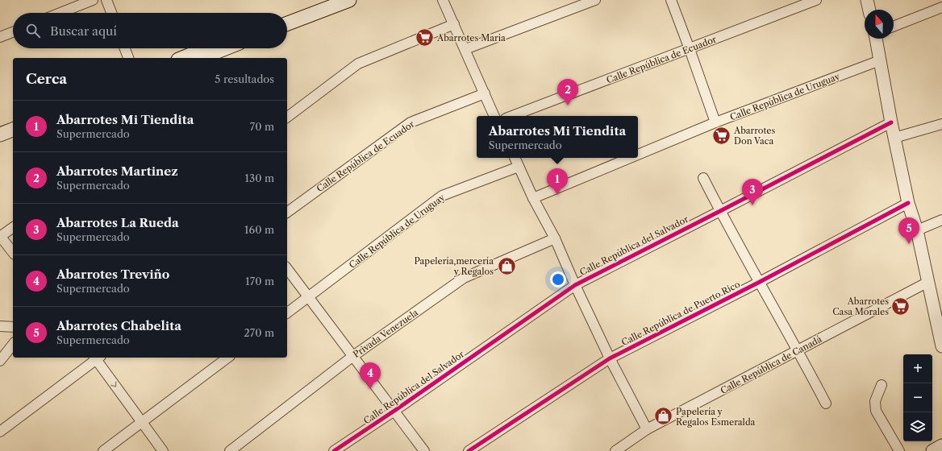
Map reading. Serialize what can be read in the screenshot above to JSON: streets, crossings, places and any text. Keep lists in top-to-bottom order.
{
  "streets": {
    "street": [
      "Calle República de Ecuador",
      "Calle República de Uruguay",
      "Calle República del Salvador",
      "Calle República de Puerto Rico",
      "Privada Venezuela",
      "Calle República de Canadá"
    ]
  },
  "places": {
    "supermarket": ["Abarrotes Maria", "Abarrotes Don Vaca", "Abarrotes Casa Morales"],
    "shop": ["Papelería,mercería y Regalos", "Papelería y Regalos Esmeralda"]
  },
  "north": "top",
  "page": {
    "search": "Buscar aquí",
    "heading": ["Cerca", "5 resultados"],
    "pins": [
      "2",
      "1",
      "3",
      "5",
      "4"
    ],
    "list": [
      {
        "mark": "1",
        "name": "Abarrotes Mi Tiendita",
        "note": "Supermercado",
        "value": "70 m"
      },
      {
        "mark": "2",
        "name": "Abarrotes Martinez",
        "note": "Supermercado",
        "value": "130 m"
      },
      {
        "mark": "3",
        "name": "Abarrotes La Rueda",
        "note": "Supermercado",
        "value": "160 m"
      },
      {
        "mark": "4",
        "name": "Abarrotes Treviño",
        "note": "Supermercado",
        "value": "170 m"
      },
      {
        "mark": "5",
        "name": "Abarrotes Chabelita",
        "note": "Supermercado",
        "value": "270 m"
      }
    ],
    "popup": ["Abarrotes Mi Tiendita", "Supermercado"],
    "map_buttons": ["+", "−"]
  }
}
